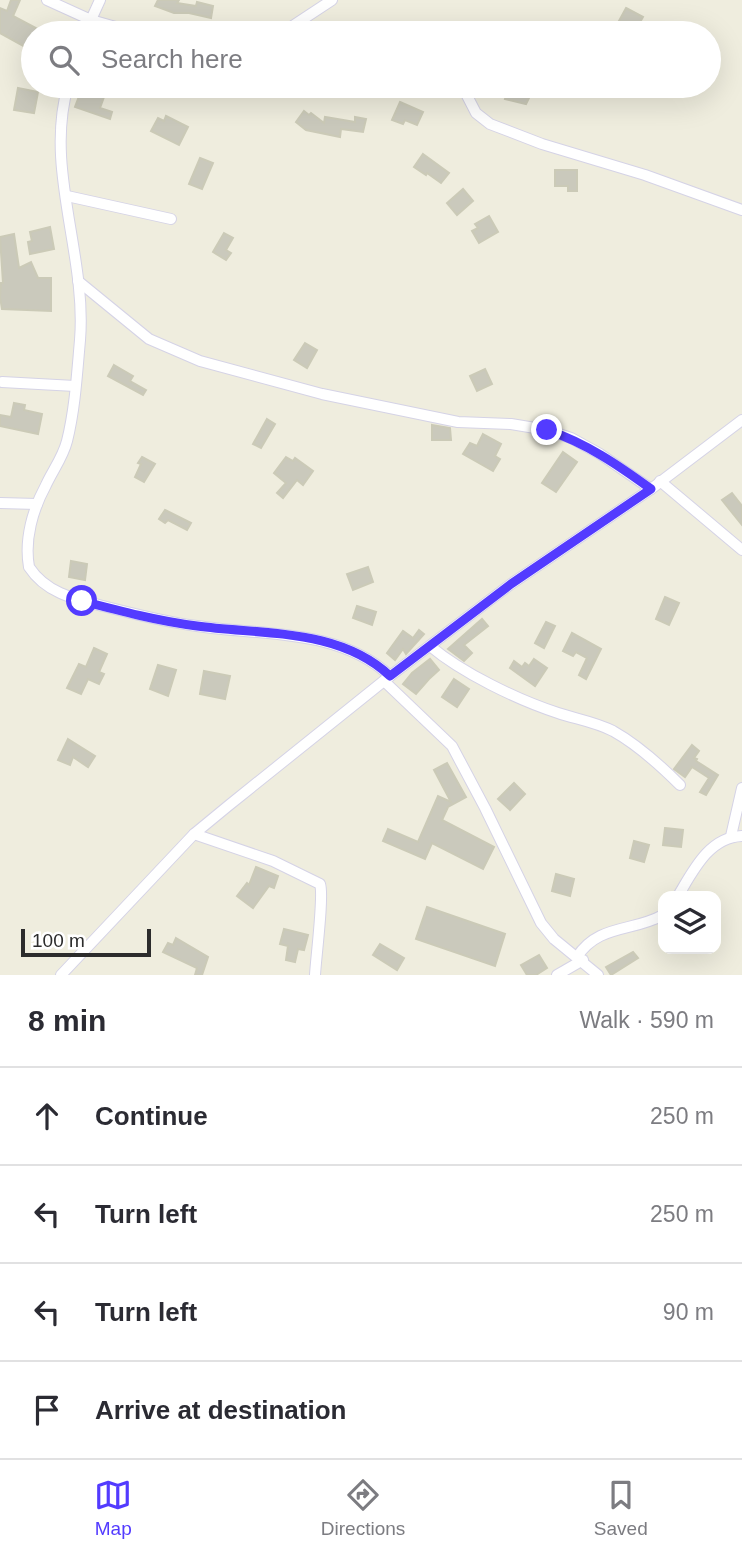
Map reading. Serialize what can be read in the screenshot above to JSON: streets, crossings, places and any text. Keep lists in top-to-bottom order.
{
  "scale_bar": "100 m",
  "page": {
    "search": "Search here",
    "scale": "100 m",
    "heading": ["8 min", "Walk · 590 m"],
    "list": [
      ["Continue", "250 m"],
      ["Turn left", "250 m"],
      ["Turn left", "90 m"],
      "Arrive at destination"
    ],
    "nav": ["Map", "Directions", "Saved"]
  }
}
